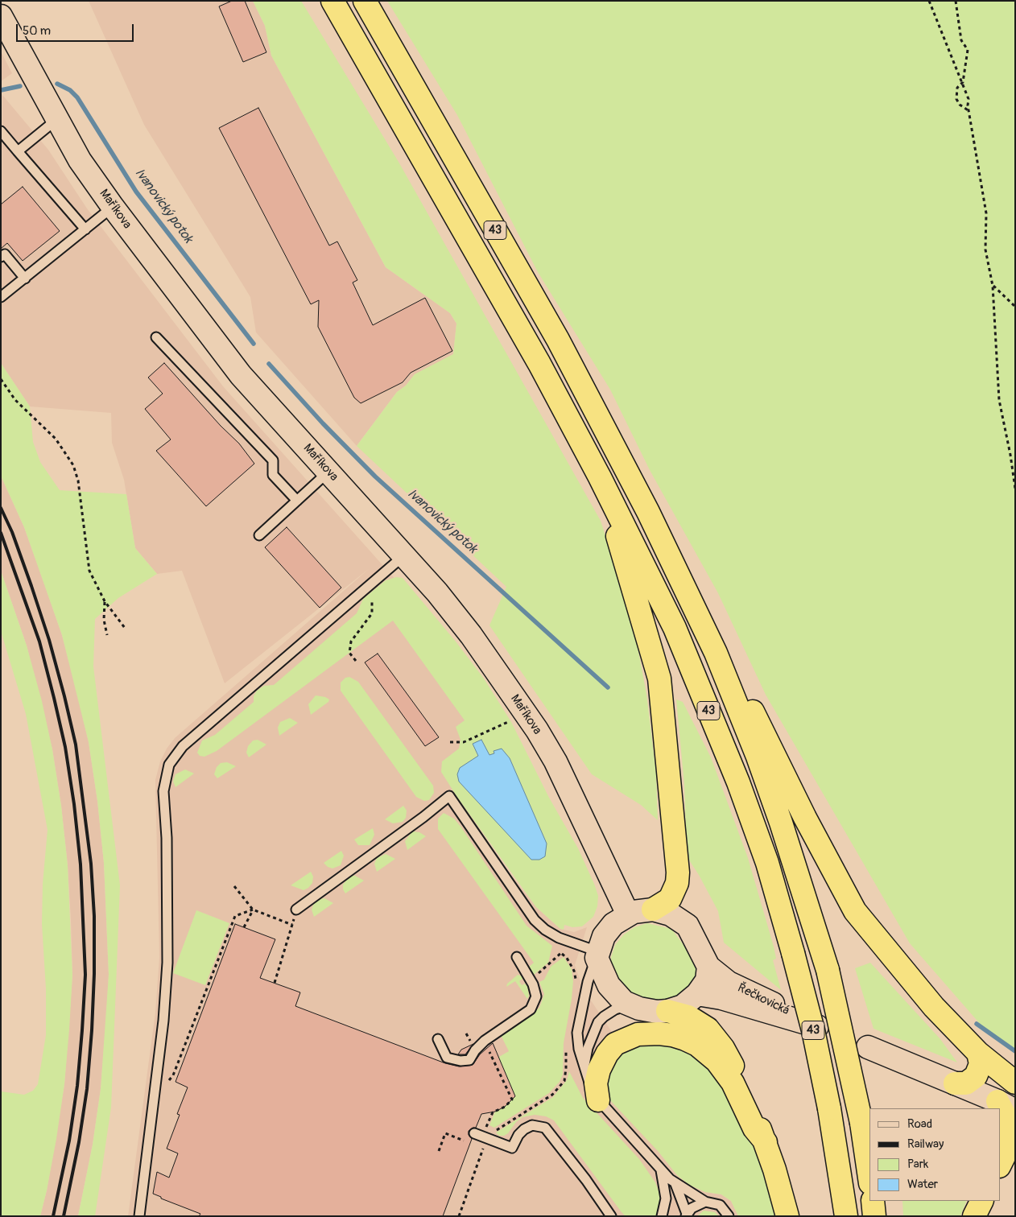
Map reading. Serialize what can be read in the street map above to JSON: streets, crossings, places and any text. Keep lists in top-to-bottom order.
{
  "streets": {
    "highway": ["43"],
    "street": ["Maříkova", "Řečkovická"]
  },
  "crossings": [
    ["Maříkova", "Řečkovická"]
  ],
  "water": ["Ivanovický potok"],
  "legend": [
    "Road",
    "Railway",
    "Park",
    "Water"
  ],
  "scale_bar": "50 m"
}
